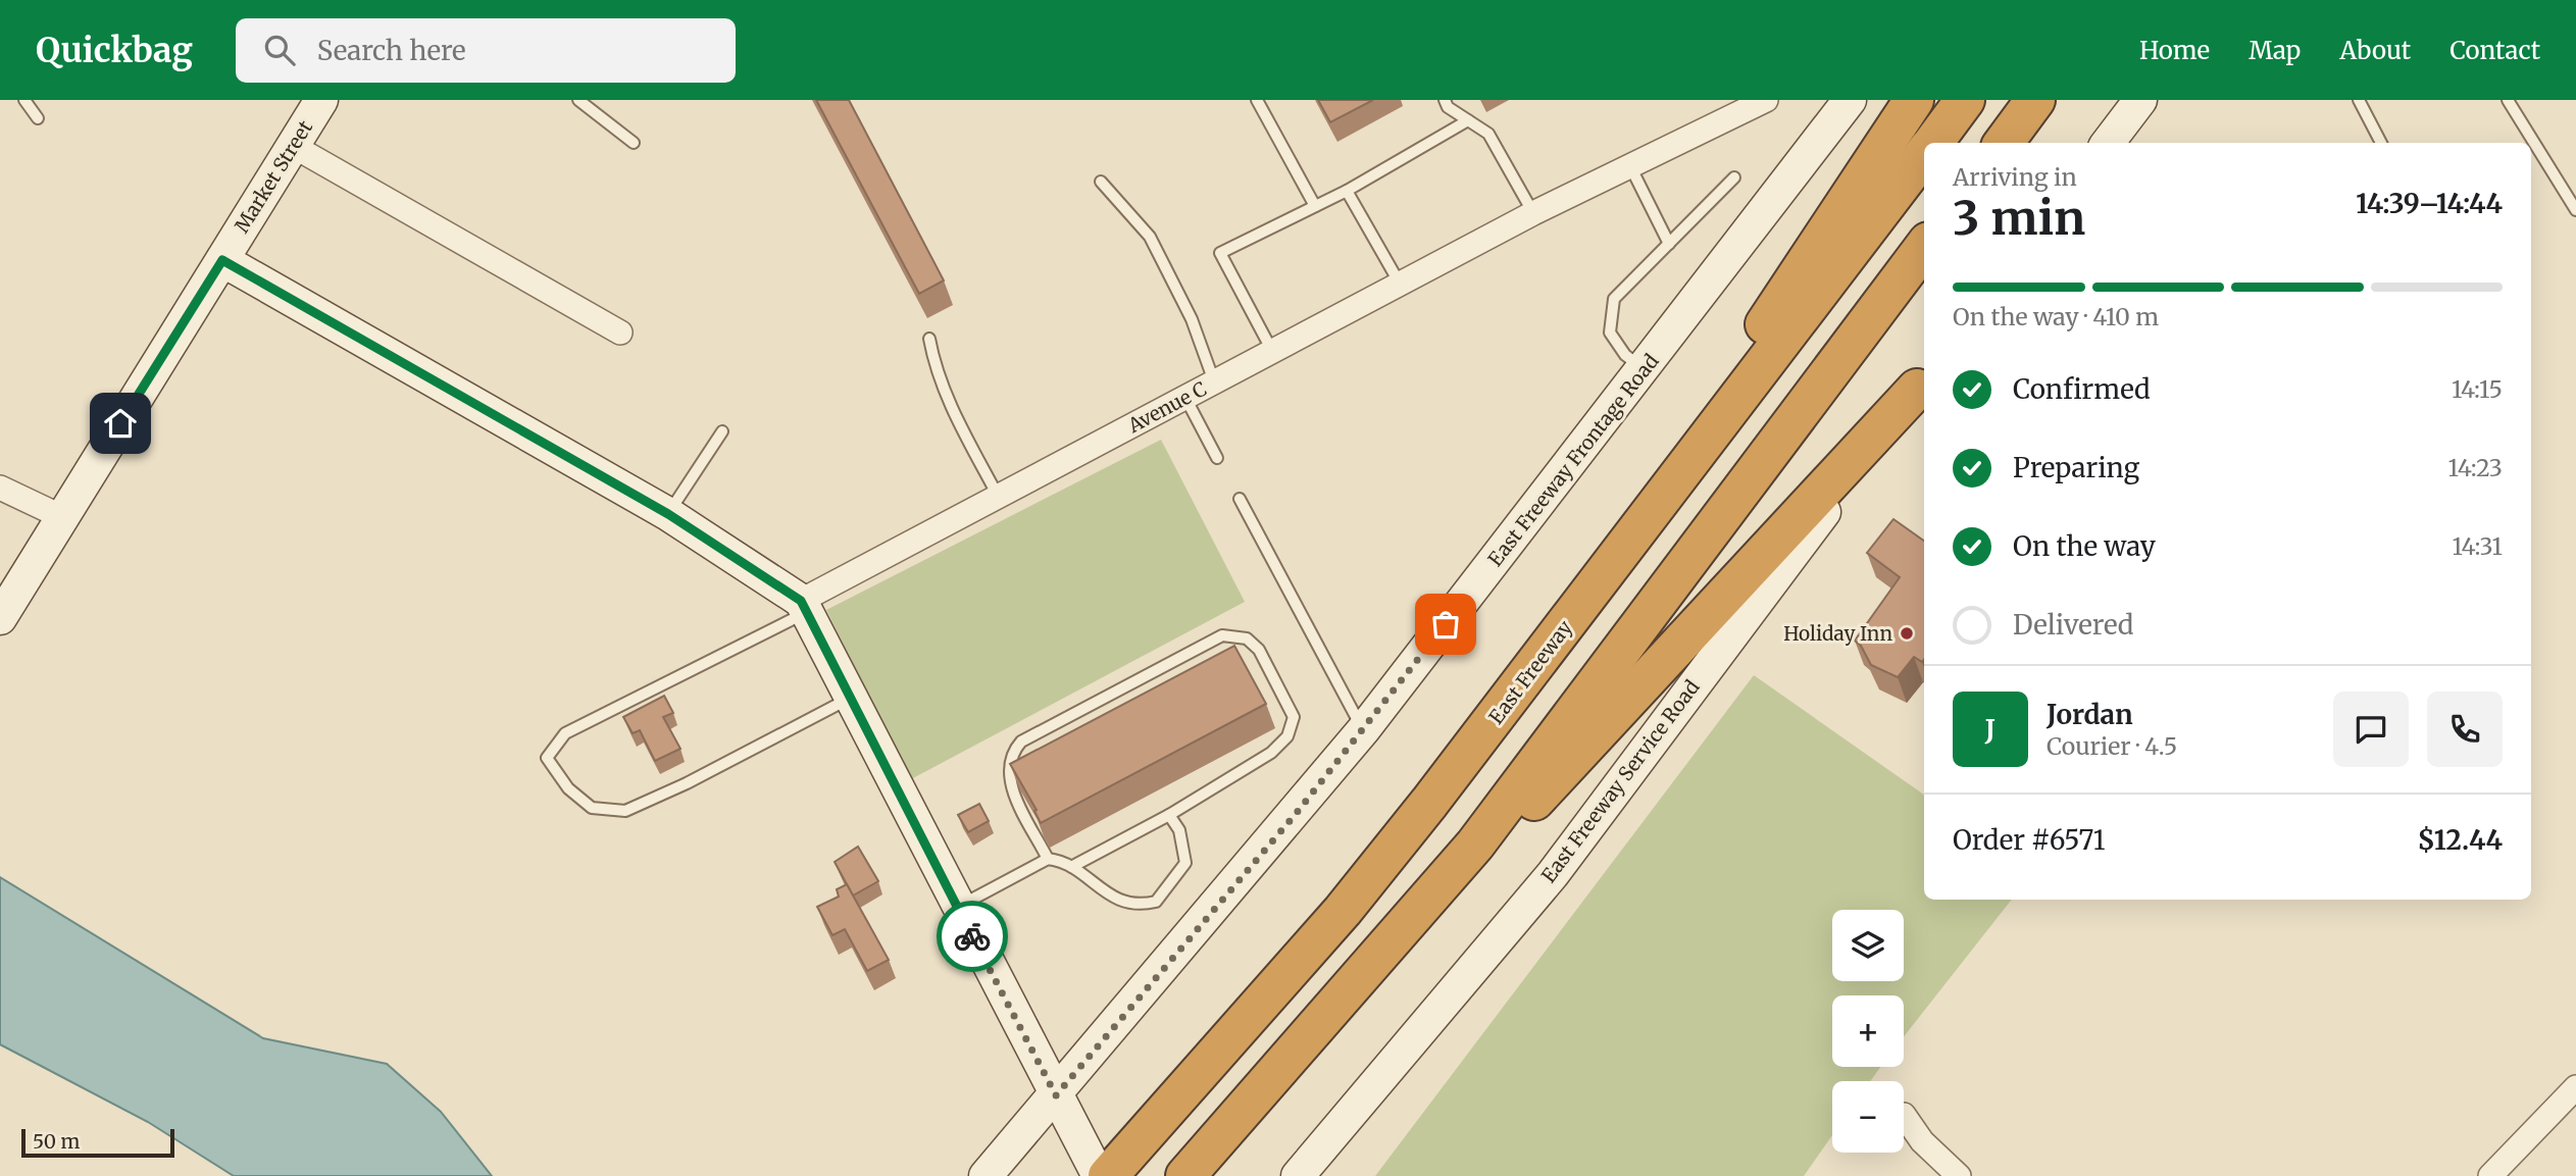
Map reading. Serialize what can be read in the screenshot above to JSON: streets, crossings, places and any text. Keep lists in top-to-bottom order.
{
  "streets": {
    "highway": ["East Freeway"],
    "main road": ["Market Street", "East Freeway Frontage Road", "East Freeway Service Road"],
    "street": ["Avenue C"]
  },
  "places": ["Holiday Inn"],
  "scale_bar": "50 m",
  "page": {
    "header": "Quickbag",
    "search": "Search here",
    "nav": [
      "Home",
      "Map",
      "About",
      "Contact"
    ],
    "heading": ["3 min", "Arriving in", "14:39–14:44"],
    "panel": [
      "Jordan",
      "Courier · 4.5",
      "Order #6571",
      "$12.44"
    ],
    "bar": "On the way · 410 m",
    "list": [
      ["Confirmed", "14:15"],
      ["Preparing", "14:23"],
      ["On the way", "14:31"],
      "Delivered"
    ],
    "round": "J",
    "map_buttons": ["+", "−"],
    "scale": "50 m"
  }
}
